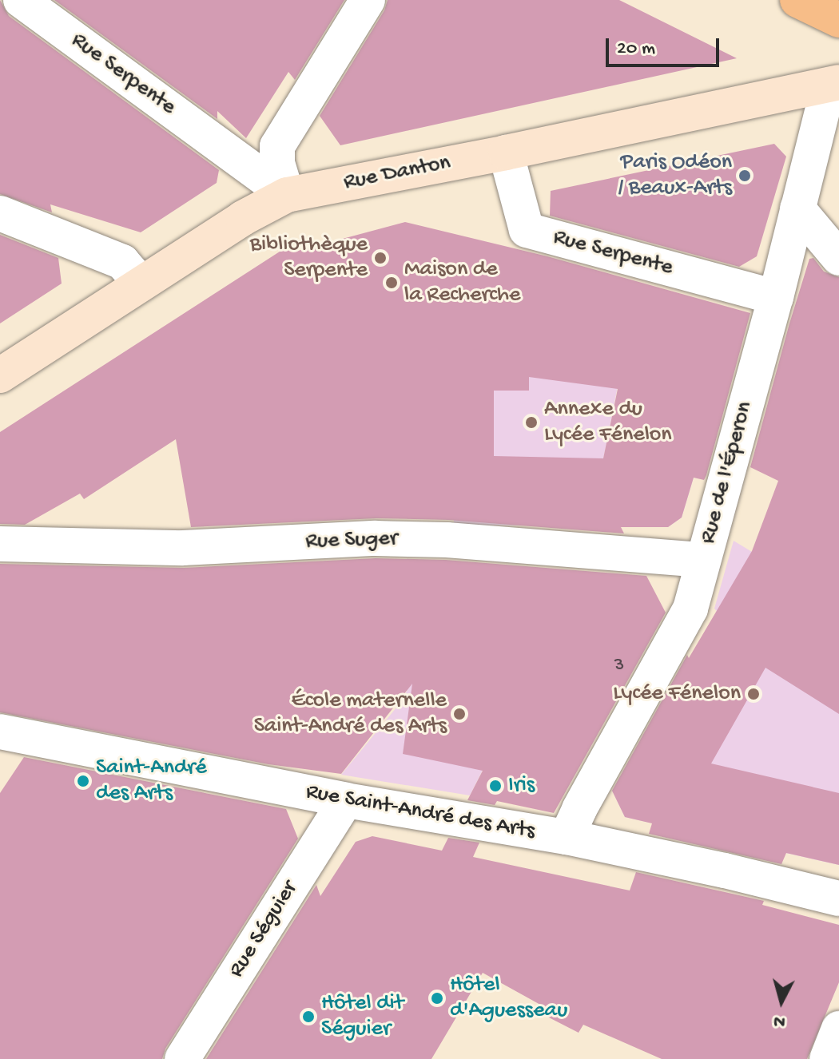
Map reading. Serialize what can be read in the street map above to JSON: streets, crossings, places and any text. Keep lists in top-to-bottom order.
{
  "streets": {
    "street": [
      "Rue Serpente",
      "Rue Danton",
      "Rue de l'Éperon",
      "Rue Suger",
      "Rue Saint-André des Arts",
      "Rue Séguier"
    ]
  },
  "crossings": [
    ["Rue Serpente", "Rue Danton"],
    ["Rue Serpente", "Rue de l'Éperon"],
    ["Rue Danton", "Rue de l'Éperon"],
    ["Rue de l'Éperon", "Rue Suger"],
    ["Rue de l'Éperon", "Rue Saint-André des Arts"],
    ["Rue Saint-André des Arts", "Rue Séguier"]
  ],
  "places": [
    "Paris Odéon / Beaux-Arts",
    "Bibliothèque Serpente",
    "Maison de la Recherche",
    "Annexe du Lycée Fénelon",
    "Lycée Fénelon",
    "École maternelle Saint-André des Arts",
    "Saint-André des Arts",
    "Iris",
    "Hôtel d'Aguesseau",
    "Hôtel dit Séguier"
  ],
  "house_numbers": ["3"],
  "scale_bar": "20 m",
  "north": "bottom"
}
